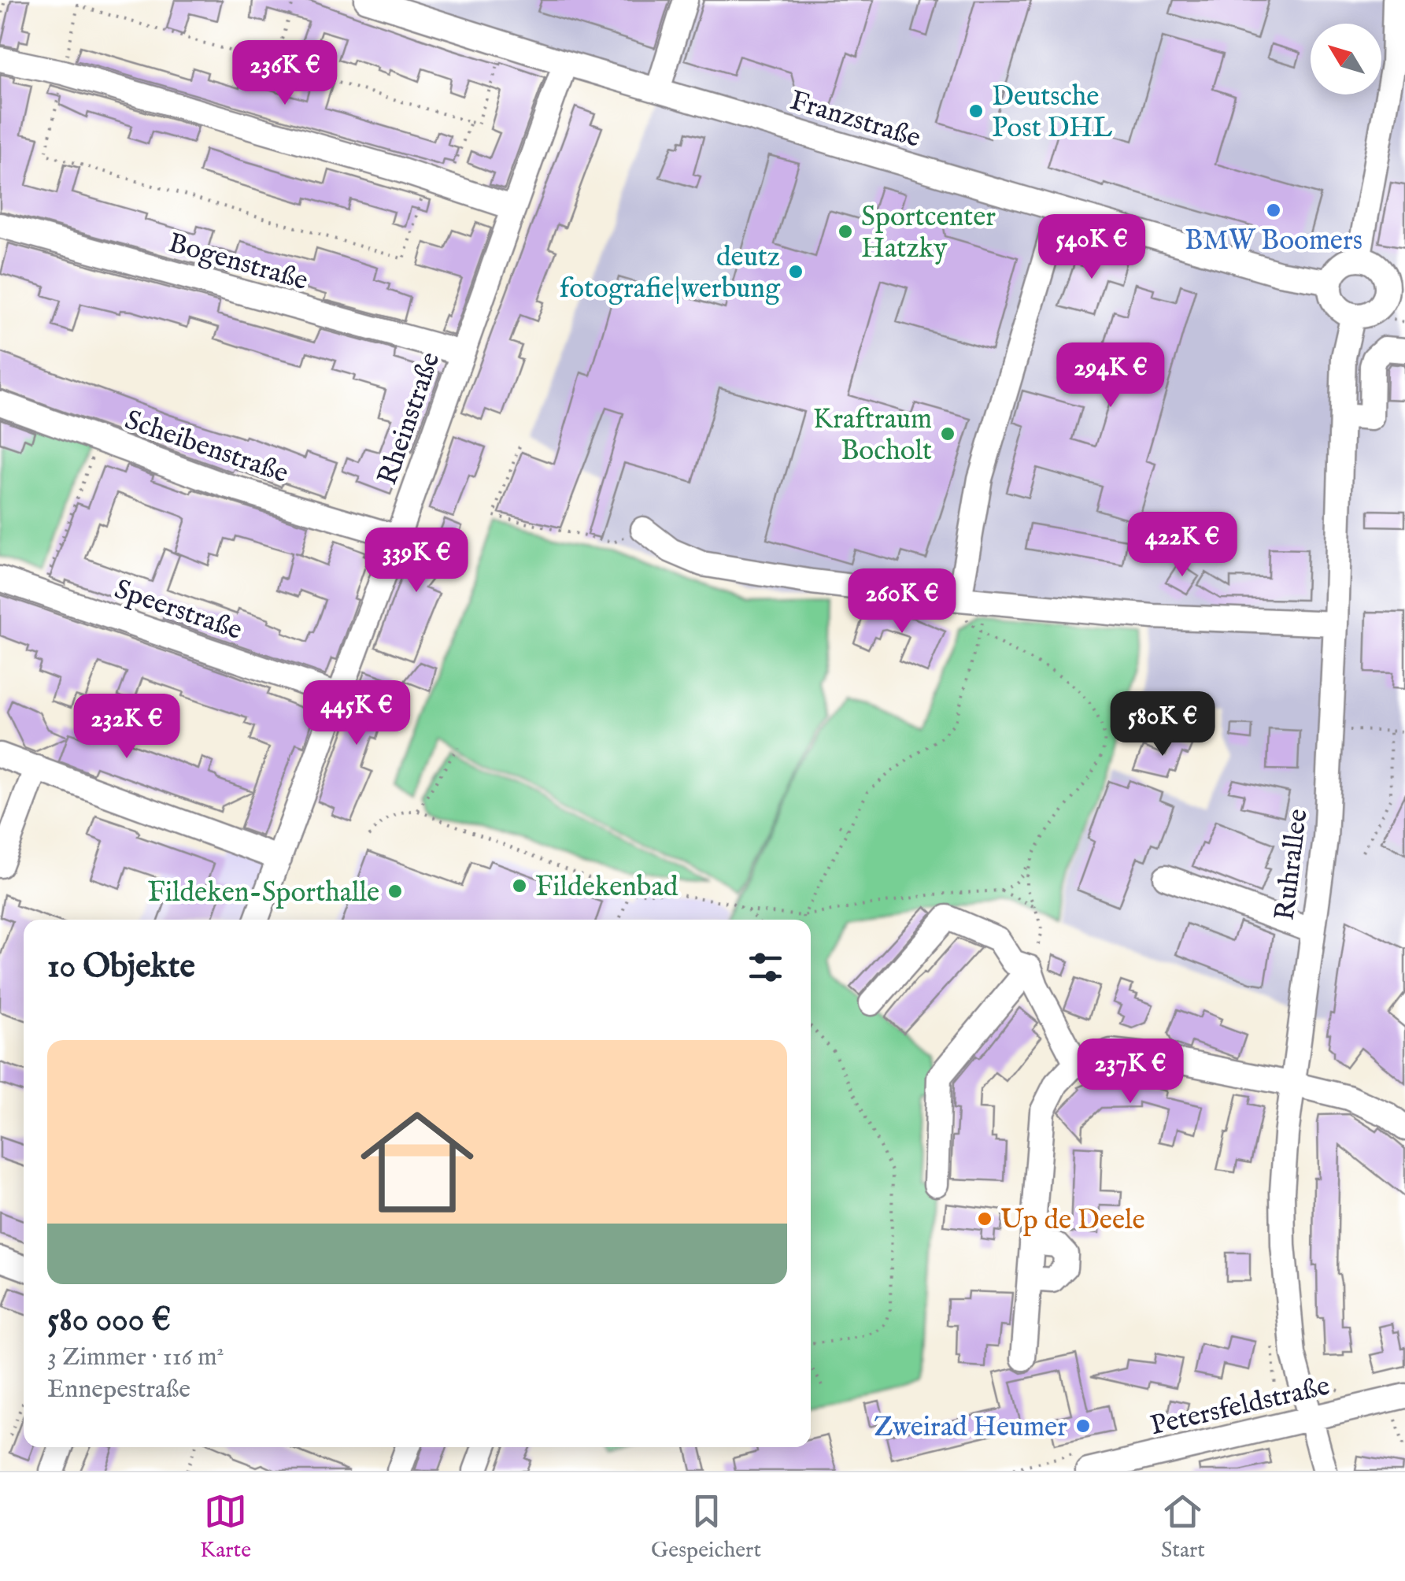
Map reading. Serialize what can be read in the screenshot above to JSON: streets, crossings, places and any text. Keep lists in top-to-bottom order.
{
  "streets": {
    "street": [
      "Franzstraße",
      "Bogenstraße",
      "Rheinstraße",
      "Scheibenstraße",
      "Speerstraße",
      "Ruhrallee",
      "Petersfeldstraße"
    ]
  },
  "crossings": [
    ["Franzstraße", "Rheinstraße"],
    ["Bogenstraße", "Rheinstraße"],
    ["Rheinstraße", "Scheibenstraße"],
    ["Rheinstraße", "Speerstraße"],
    ["Ruhrallee", "Petersfeldstraße"]
  ],
  "places": [
    "Deutsche Post DHL",
    "BMW Boomers",
    "Sportcenter Hatzky",
    "deutz fotografie|werbung",
    "Kraftraum Bocholt",
    "Fildekenbad",
    "Fildeken-Sporthalle",
    "Up de Deele",
    "Zweirad Heumer"
  ],
  "north": "top left",
  "page": {
    "price": [
      "236K €",
      "540K €",
      "294K €",
      "422K €",
      "339K €",
      "260K €",
      "445K €",
      "580K €",
      "232K €",
      "237K €"
    ],
    "heading": "10 Objekte",
    "list": [
      {
        "name": "580 000 €",
        "note": "3 Zimmer · 116 m² · Ennepestraße"
      }
    ],
    "tabs": ["Karte", "Gespeichert", "Start"]
  }
}
